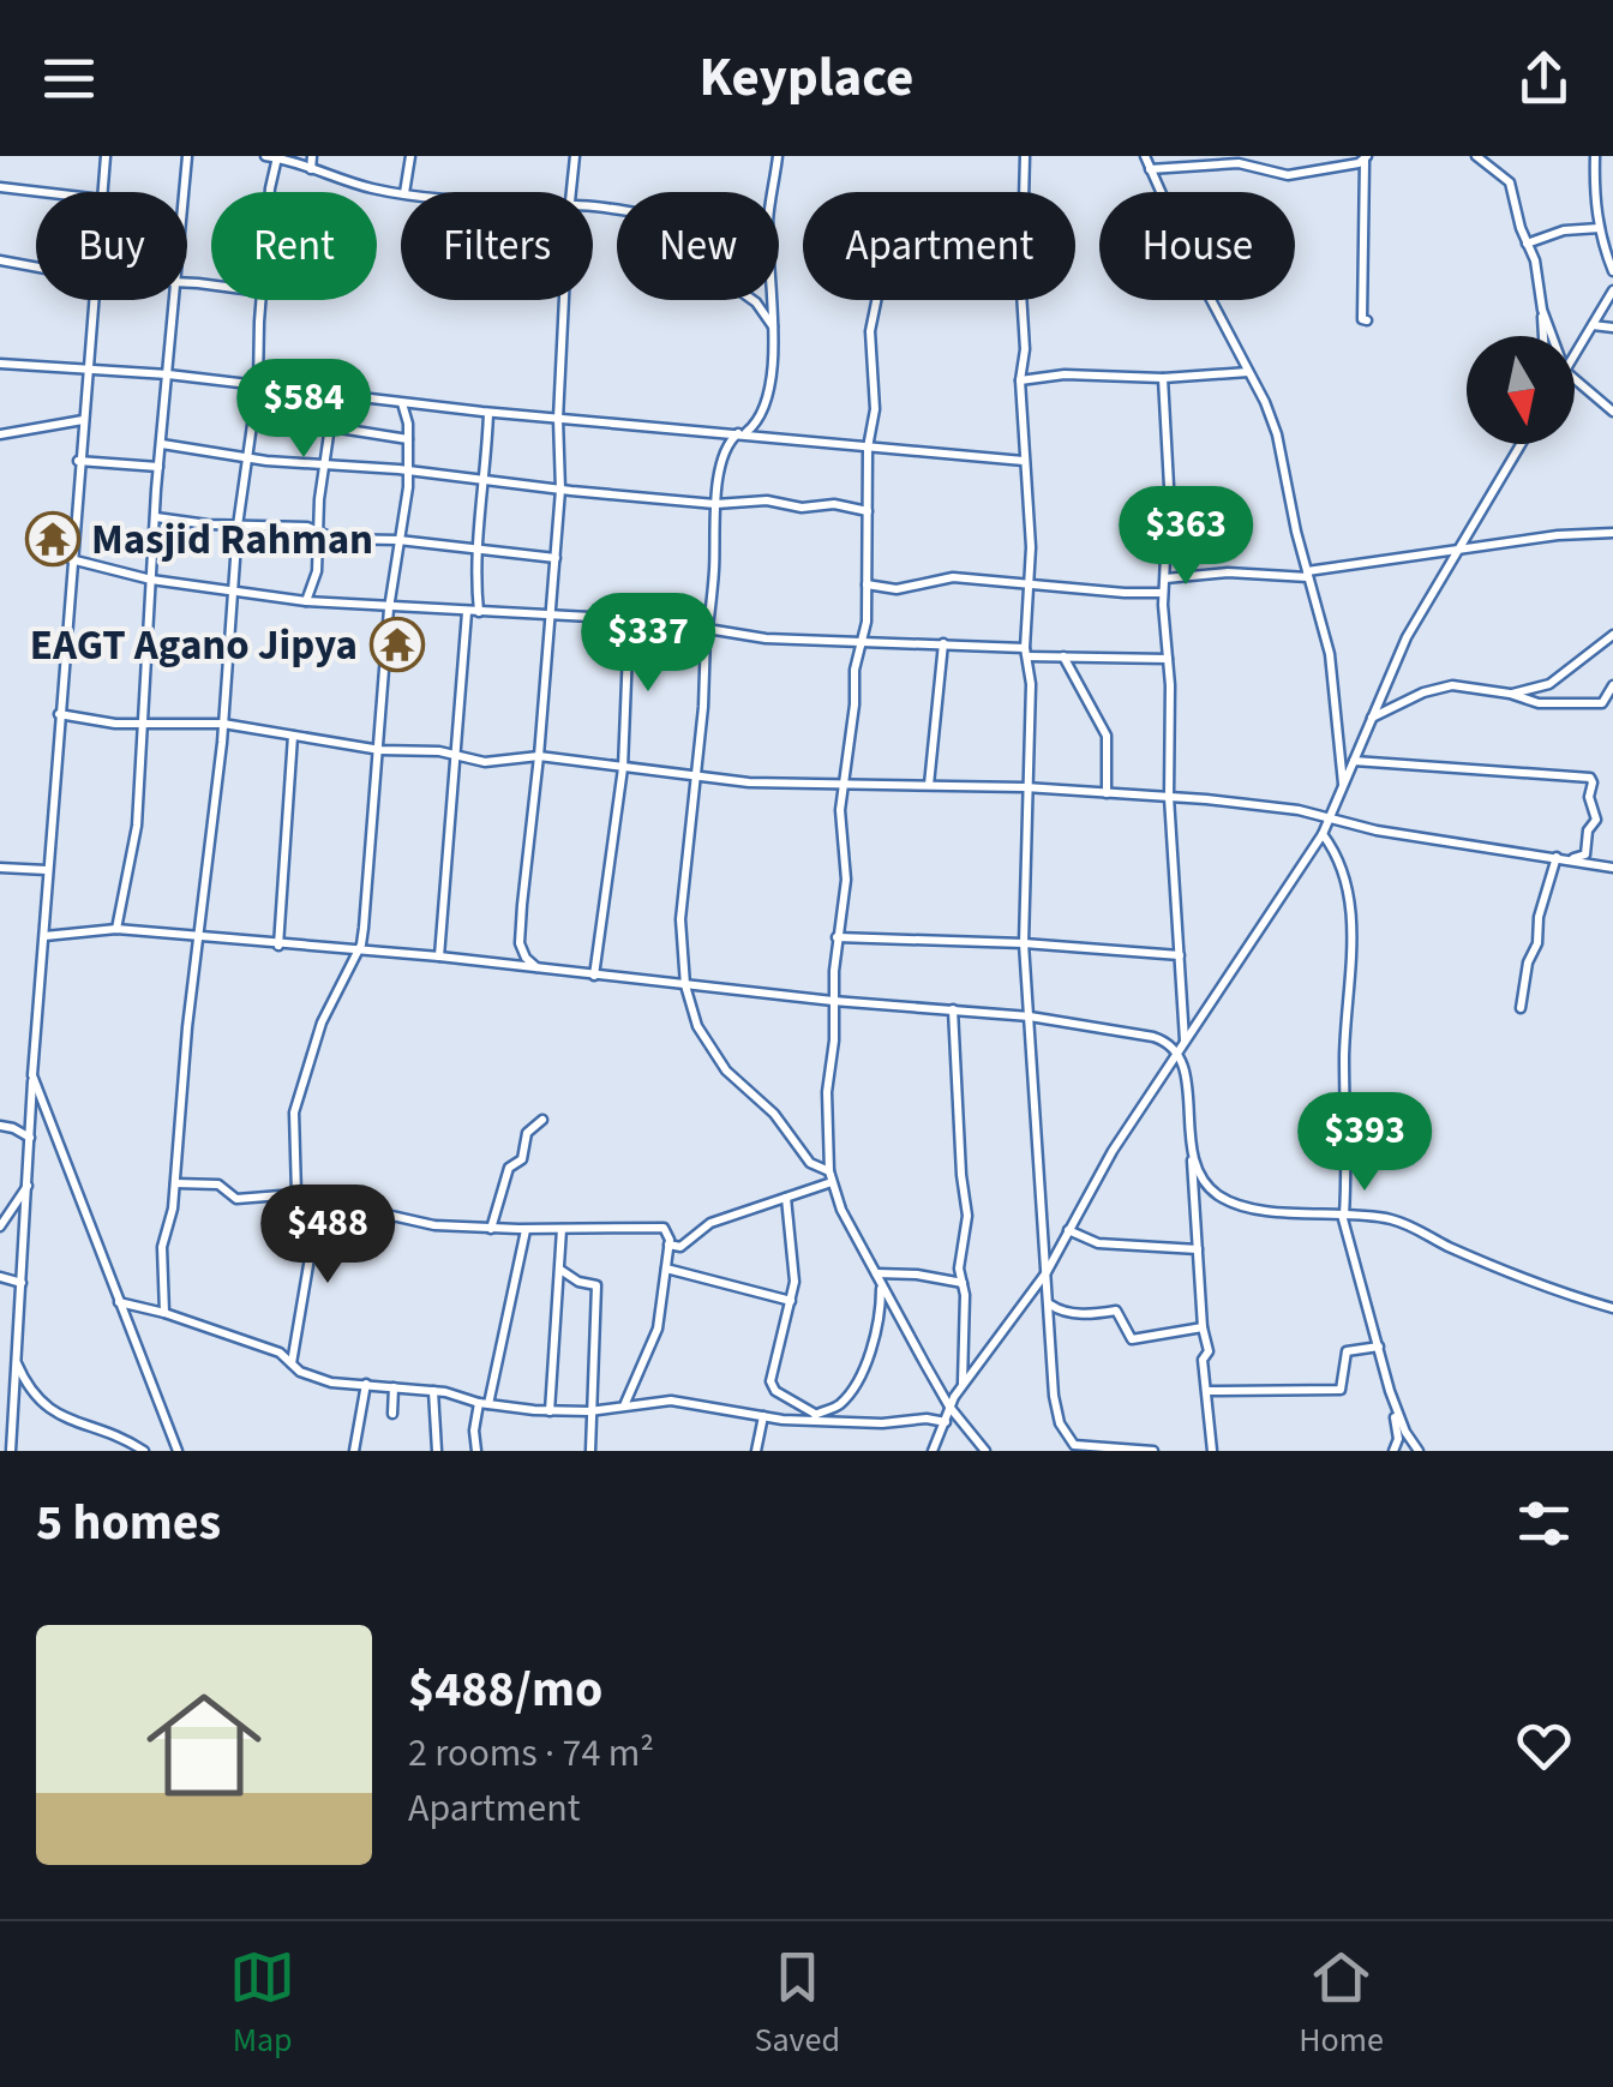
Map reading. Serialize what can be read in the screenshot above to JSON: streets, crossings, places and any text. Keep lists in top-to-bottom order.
{
  "places": {
    "temple": ["Masjid Rahman", "EAGT Agano Jipya"]
  },
  "north": "bottom",
  "page": {
    "header": "Keyplace",
    "chip": [
      "Buy",
      "Rent",
      "Filters",
      "New",
      "Apartment",
      "House"
    ],
    "price": [
      "$584",
      "$363",
      "$337",
      "$393",
      "$488"
    ],
    "heading": "5 homes",
    "list": [
      {
        "name": "$488/mo",
        "note": "2 rooms · 74 m² · Apartment"
      }
    ],
    "tabs": ["Map", "Saved", "Home"]
  }
}
